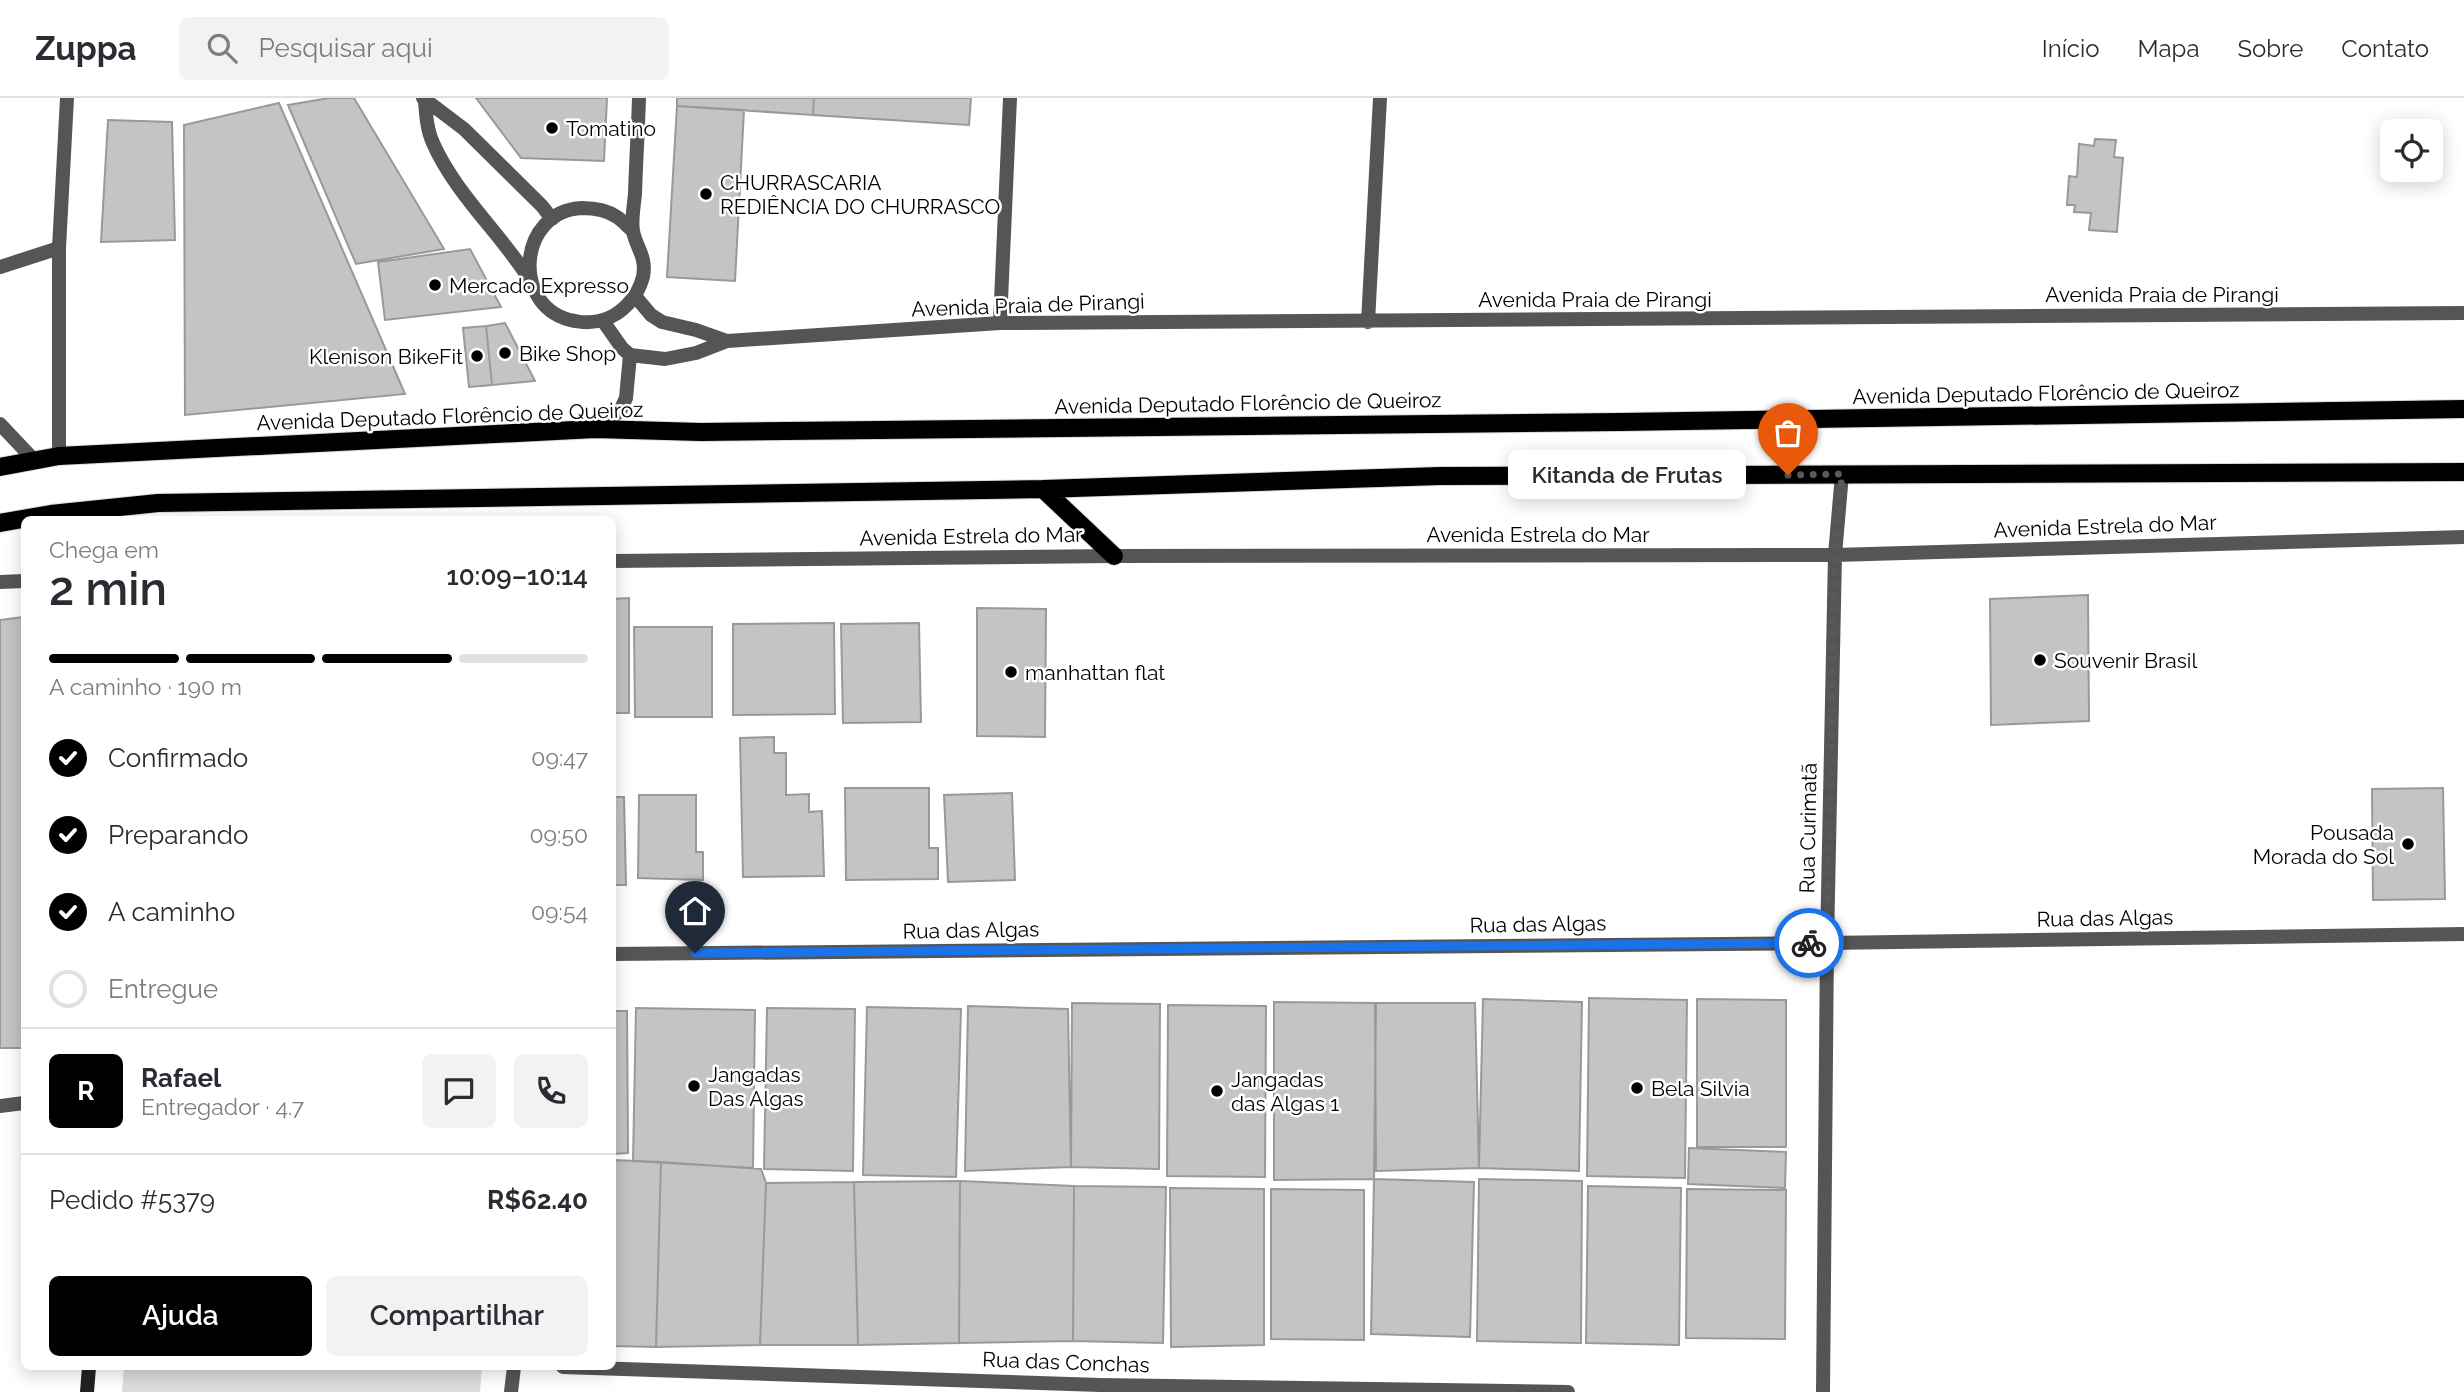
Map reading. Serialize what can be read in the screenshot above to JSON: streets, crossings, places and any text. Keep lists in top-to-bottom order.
{
  "streets": {
    "main road": ["Avenida Deputado Florêncio de Queiroz"],
    "street": [
      "Avenida Praia de Pirangi",
      "Avenida Estrela do Mar",
      "Rua Curimatã",
      "Rua das Algas",
      "Rua das Conchas"
    ]
  },
  "crossings": [
    ["Avenida Estrela do Mar", "Rua Curimatã"],
    ["Rua Curimatã", "Rua das Algas"]
  ],
  "places": [
    "Tomatino",
    "CHURRASCARIA REDIÊNCIA DO CHURRASCO",
    "Mercado Expresso",
    "Bike Shop",
    "Klenison BikeFit",
    "Kitanda de Frutas",
    "Souvenir Brasil",
    "manhattan flat",
    "Pousada Morada do Sol",
    "Jangadas Das Algas",
    "Bela Silvia",
    "Jangadas das Algas 1"
  ],
  "page": {
    "header": "Zuppa",
    "search": "Pesquisar aqui",
    "nav": [
      "Início",
      "Mapa",
      "Sobre",
      "Contato"
    ],
    "bubble": "Kitanda de Frutas",
    "heading": ["2 min", "Chega em", "10:09–10:14"],
    "panel": [
      "Rafael",
      "Entregador · 4.7",
      "Pedido #5379",
      "R$62.40"
    ],
    "bar": "A caminho · 190 m",
    "list": [
      ["Confirmado", "09:47"],
      ["Preparando", "09:50"],
      ["A caminho", "09:54"],
      "Entregue"
    ],
    "round": "R",
    "buttons": ["Ajuda", "Compartilhar"]
  }
}
